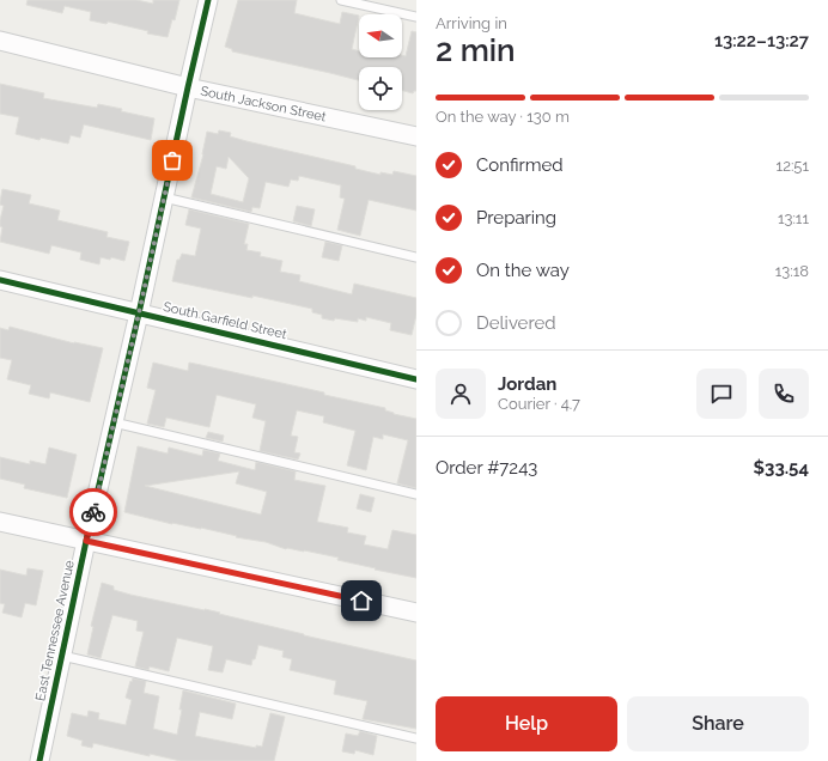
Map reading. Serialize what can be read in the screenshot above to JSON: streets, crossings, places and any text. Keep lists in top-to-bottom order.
{
  "streets": {
    "street": ["South Jackson Street", "South Garfield Street", "East Tennessee Avenue"]
  },
  "crossings": [
    ["South Jackson Street", "East Tennessee Avenue"],
    ["South Garfield Street", "East Tennessee Avenue"]
  ],
  "north": "left",
  "page": {
    "heading": ["2 min", "Arriving in", "13:22–13:27"],
    "panel": [
      "Jordan",
      "Courier · 4.7",
      "Order #7243",
      "$33.54"
    ],
    "bar": "On the way · 130 m",
    "list": [
      ["Confirmed", "12:51"],
      ["Preparing", "13:11"],
      ["On the way", "13:18"],
      "Delivered"
    ],
    "buttons": ["Help", "Share"]
  }
}
